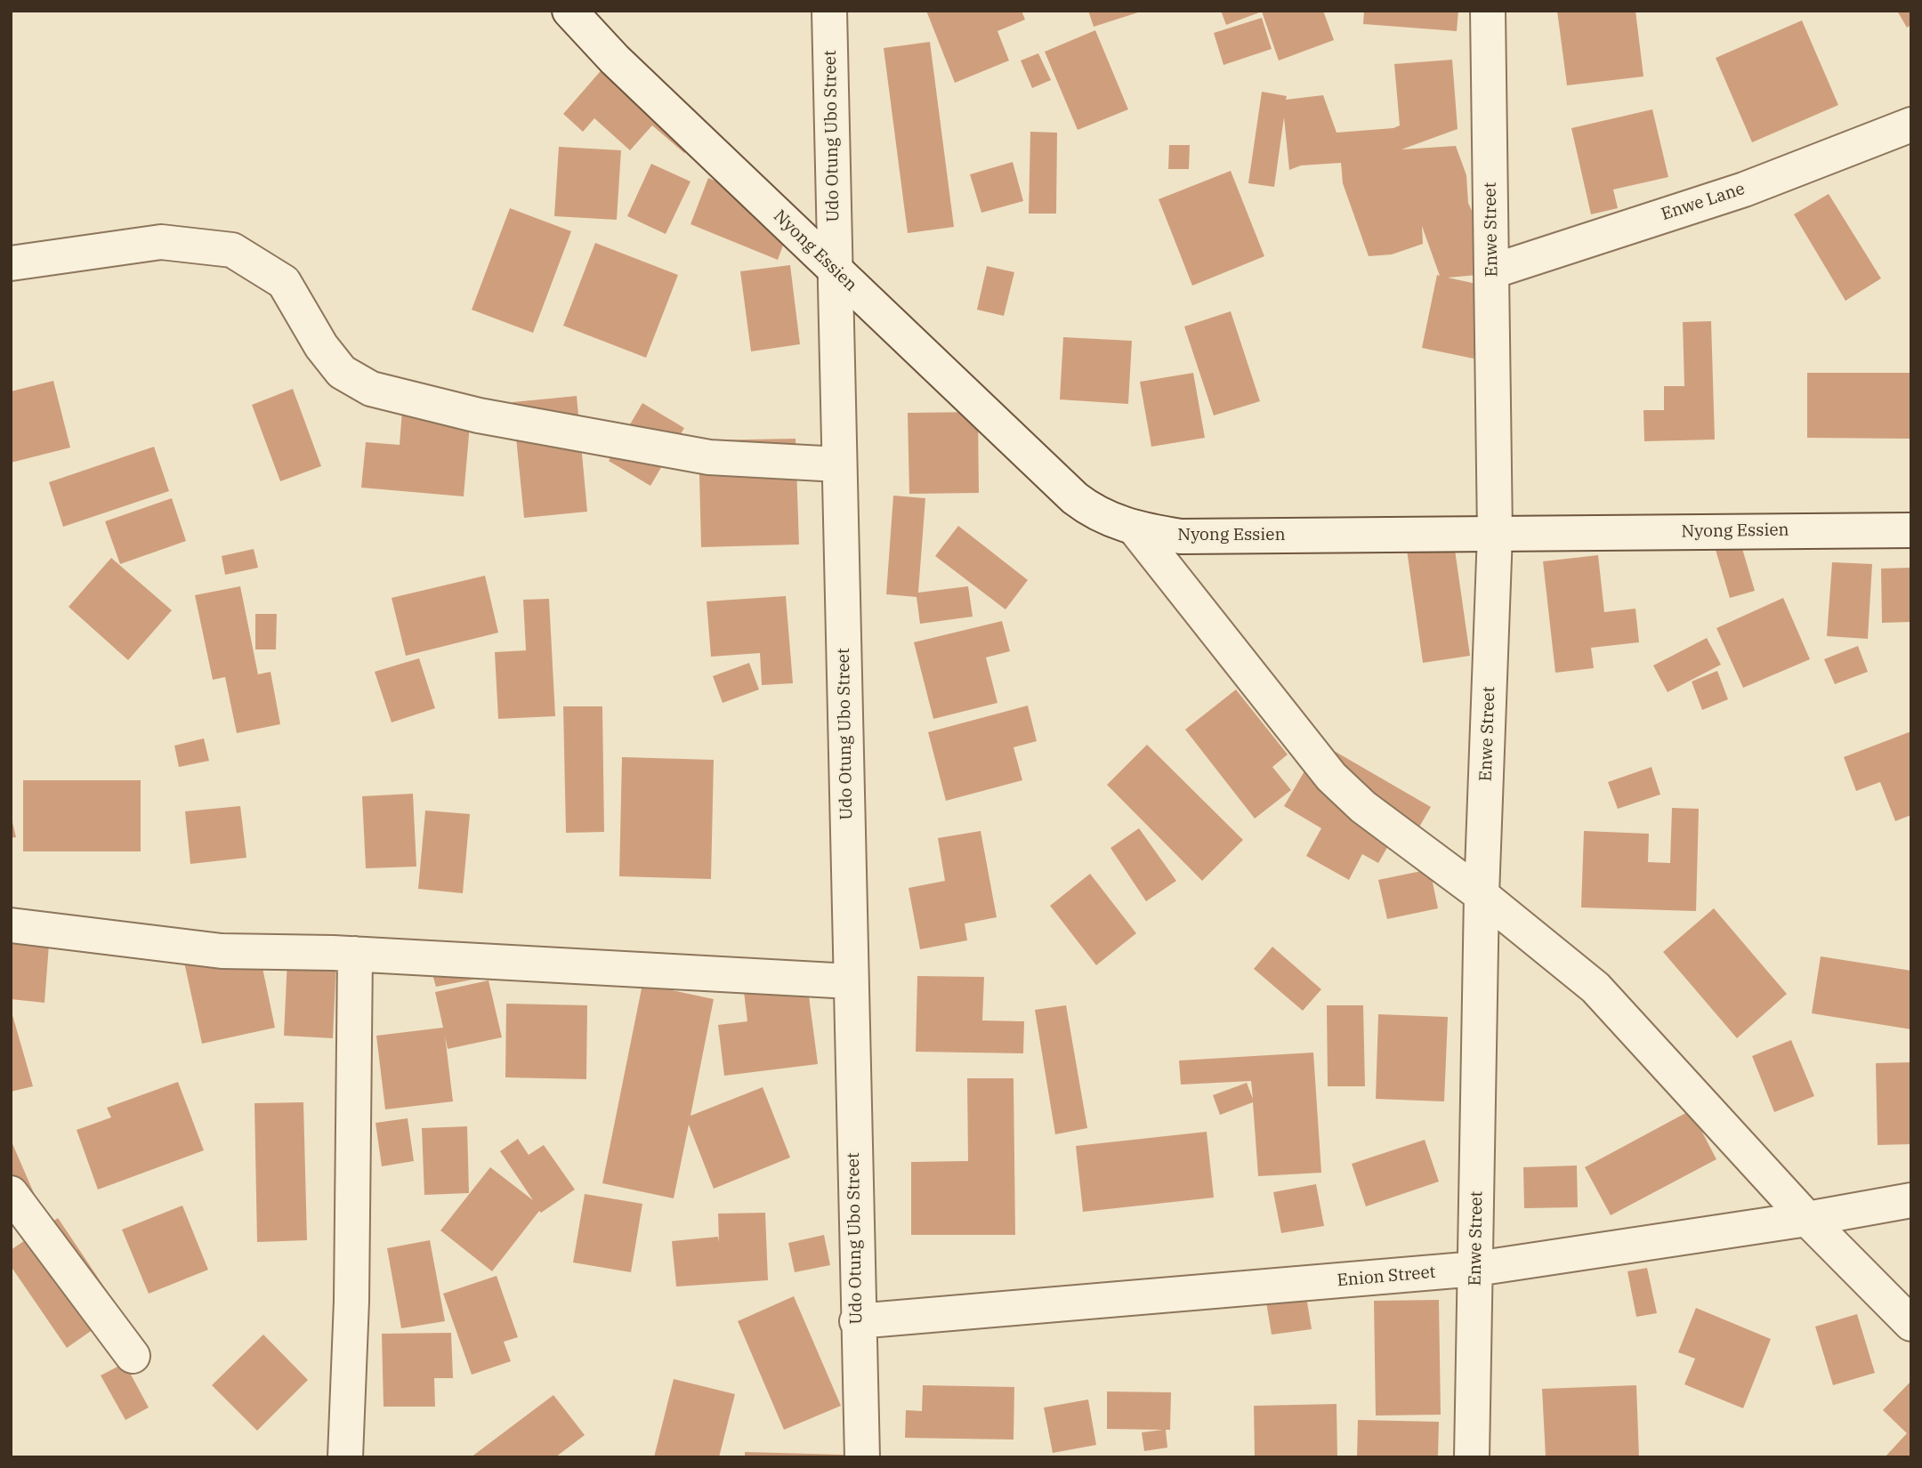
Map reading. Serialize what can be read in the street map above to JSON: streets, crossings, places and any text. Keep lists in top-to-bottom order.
{
  "streets": {
    "street": [
      "Udo Otung Ubo Street",
      "Enwe Lane",
      "Enwe Street",
      "Nyong Essien",
      "Enion Street"
    ]
  },
  "crossings": [
    ["Udo Otung Ubo Street", "Nyong Essien"],
    ["Udo Otung Ubo Street", "Enion Street"],
    ["Enwe Lane", "Enwe Street"],
    ["Enwe Street", "Nyong Essien"],
    ["Enwe Street", "Enion Street"]
  ]
}
